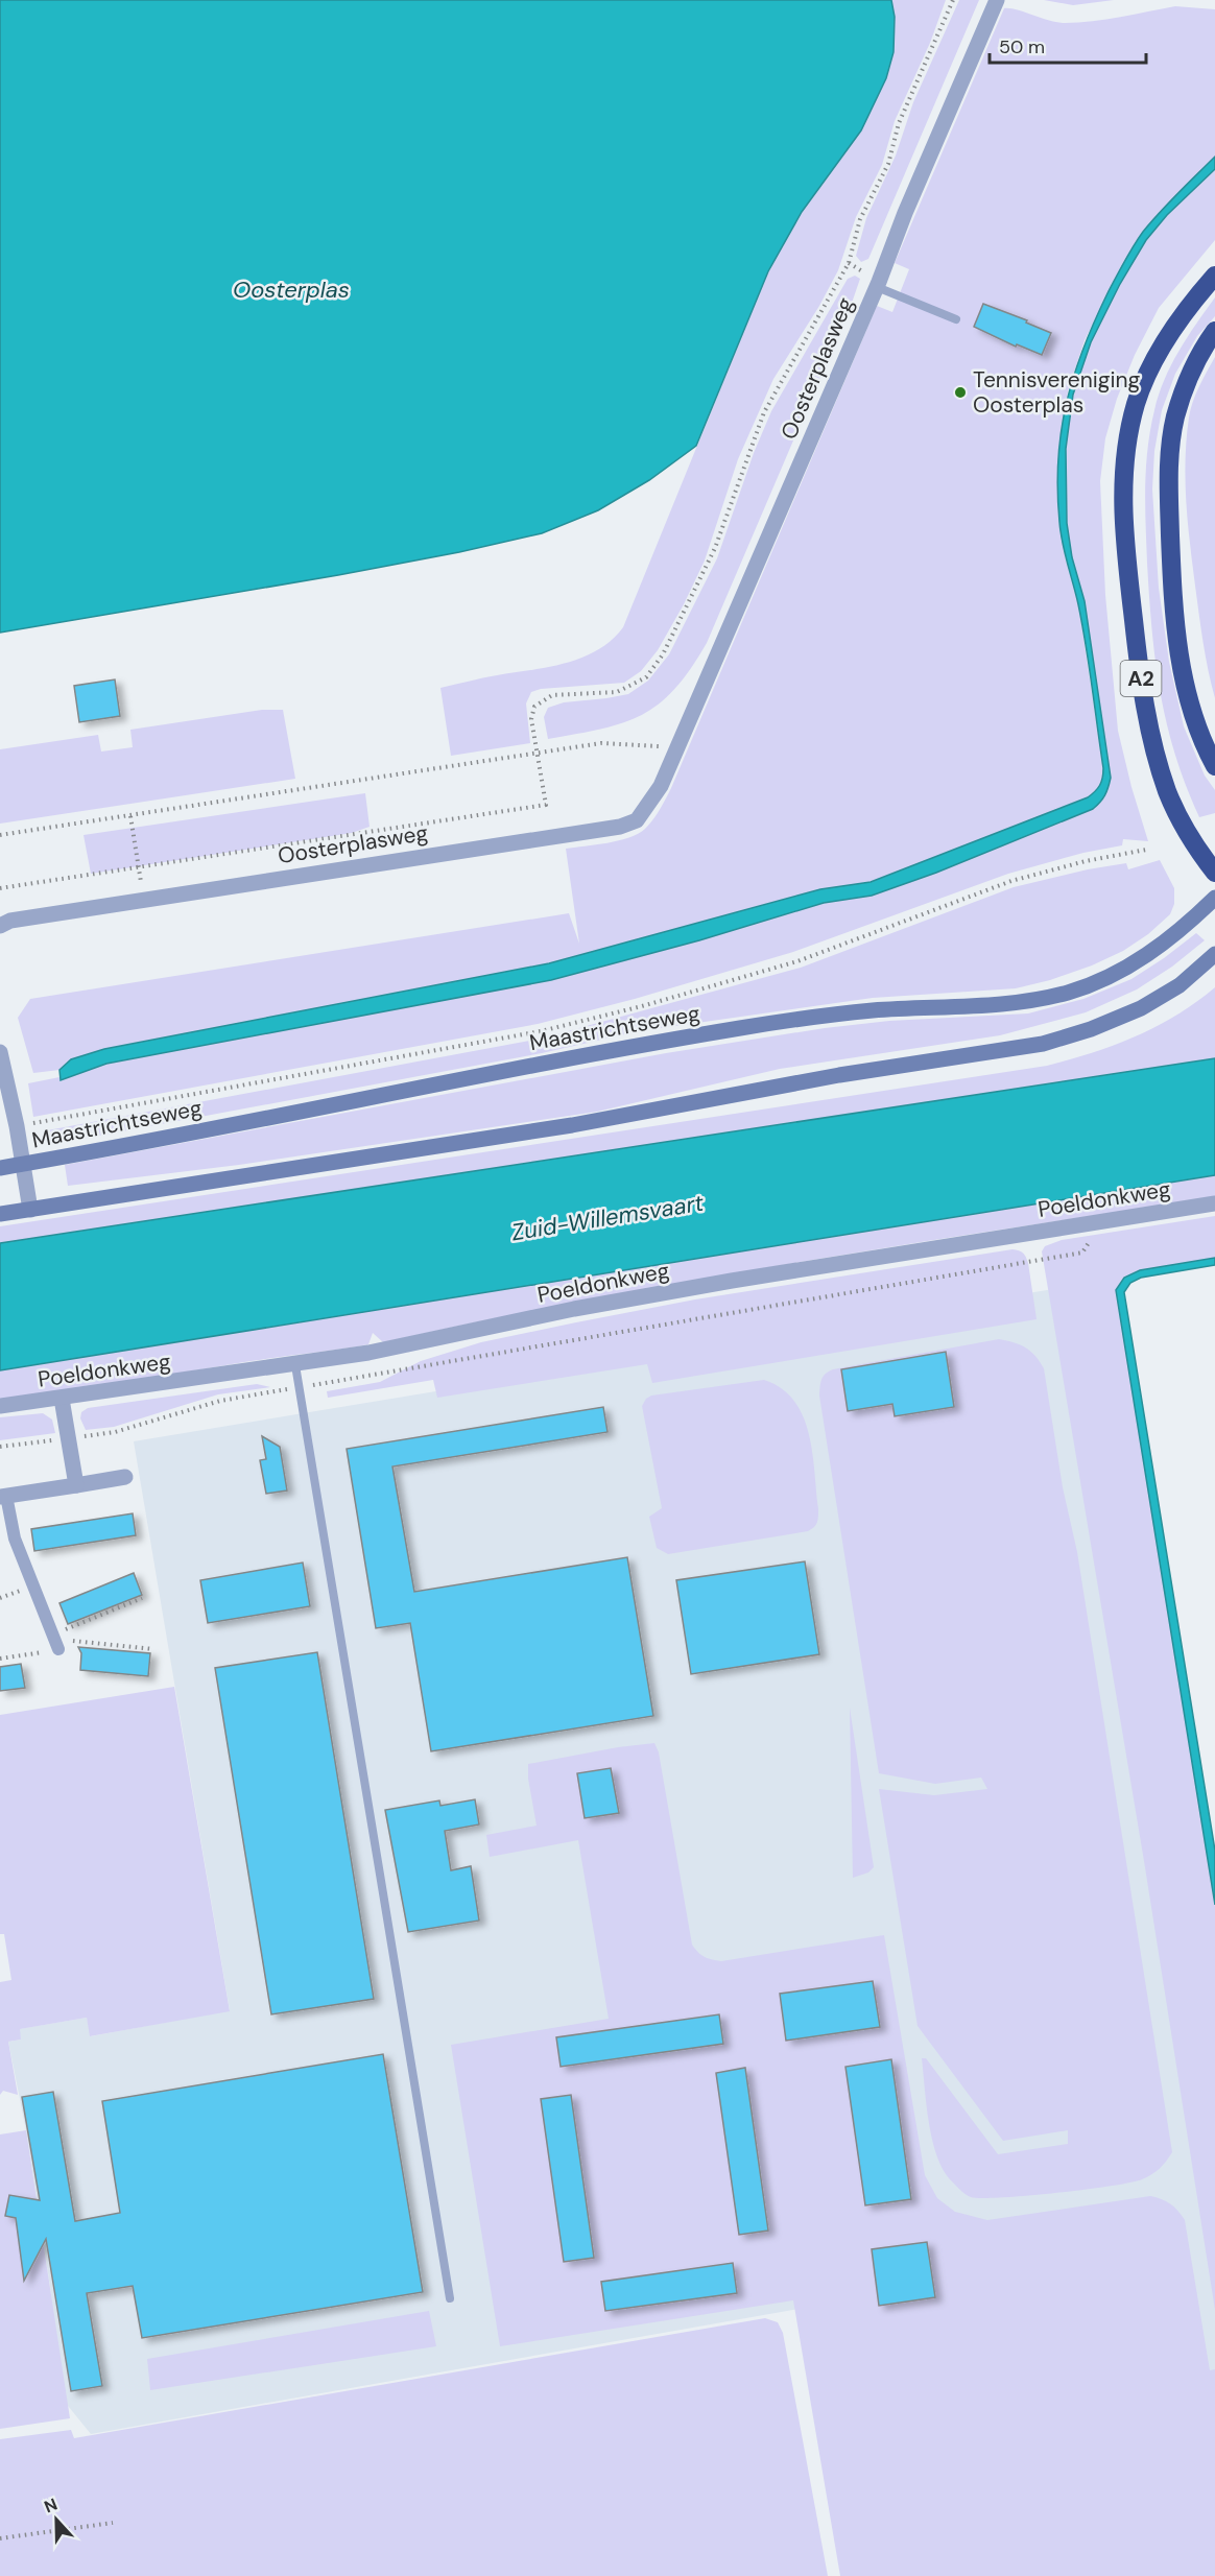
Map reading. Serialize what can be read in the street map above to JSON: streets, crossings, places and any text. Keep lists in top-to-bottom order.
{
  "streets": {
    "highway": ["A2"],
    "main road": ["Maastrichtseweg"],
    "street": ["Oosterplasweg", "Poeldonkweg"]
  },
  "water": ["Oosterplas", "Zuid-Willemsvaart"],
  "places": ["Tennisvereniging Oosterplas"],
  "scale_bar": "50 m",
  "north": "top"
}
